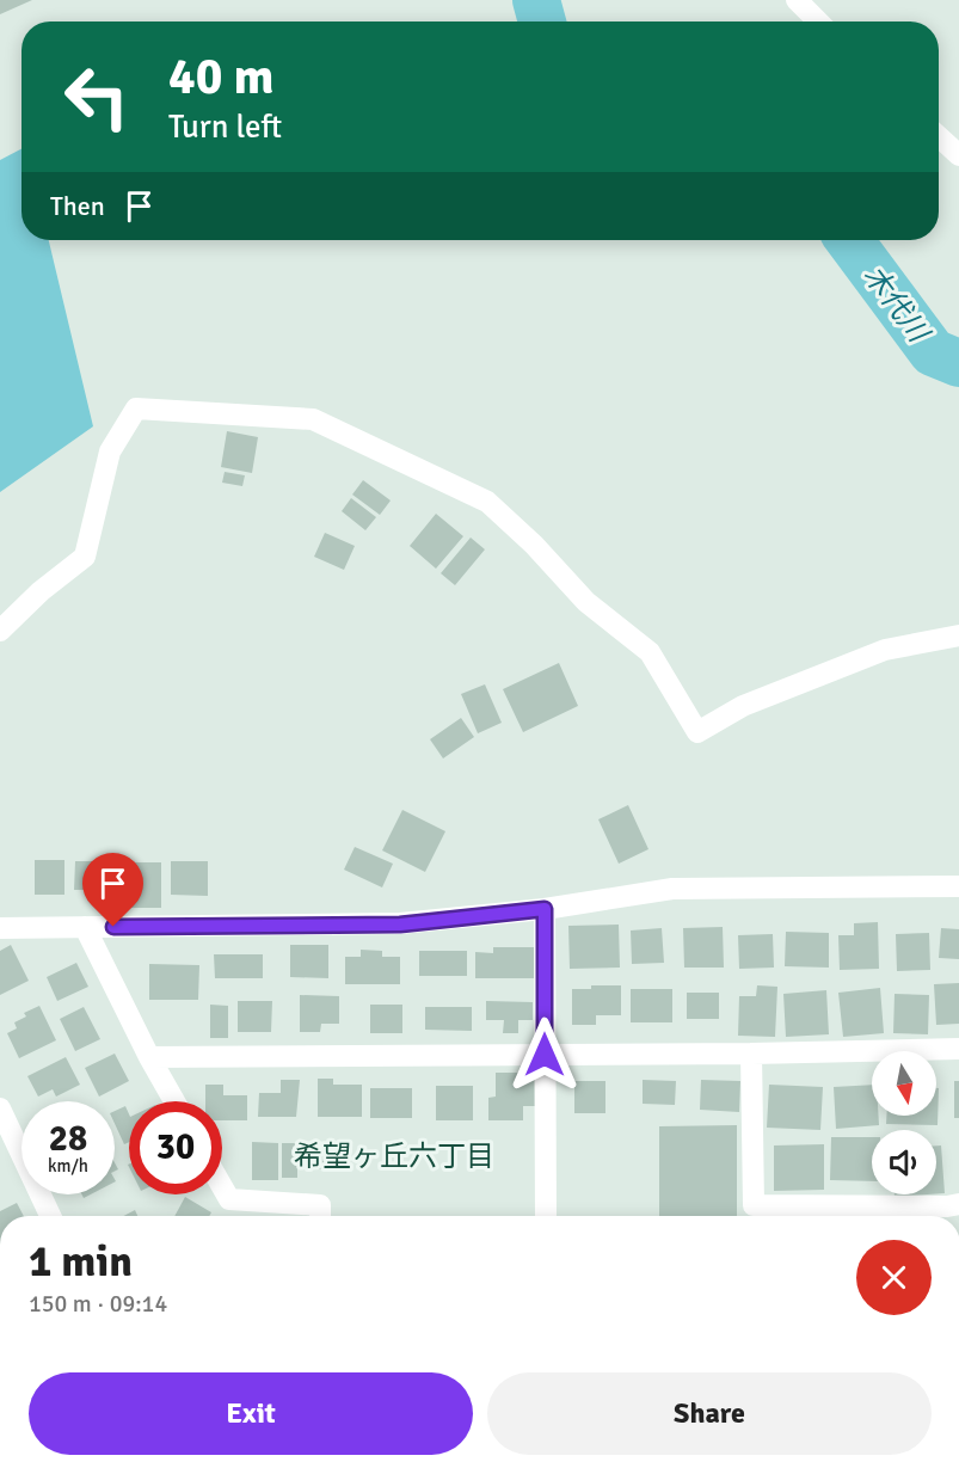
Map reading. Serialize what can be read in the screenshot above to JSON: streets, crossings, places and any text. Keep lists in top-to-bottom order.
{
  "districts": ["希望ヶ丘六丁目"],
  "water": ["木代川"],
  "north": "bottom",
  "page": {
    "turn": ["40 m", "Turn left"],
    "then": "Then",
    "speed": "28 km/h",
    "limit": "30",
    "heading": ["1 min", "150 m · 09:14"],
    "buttons": ["Exit", "Share"]
  }
}
